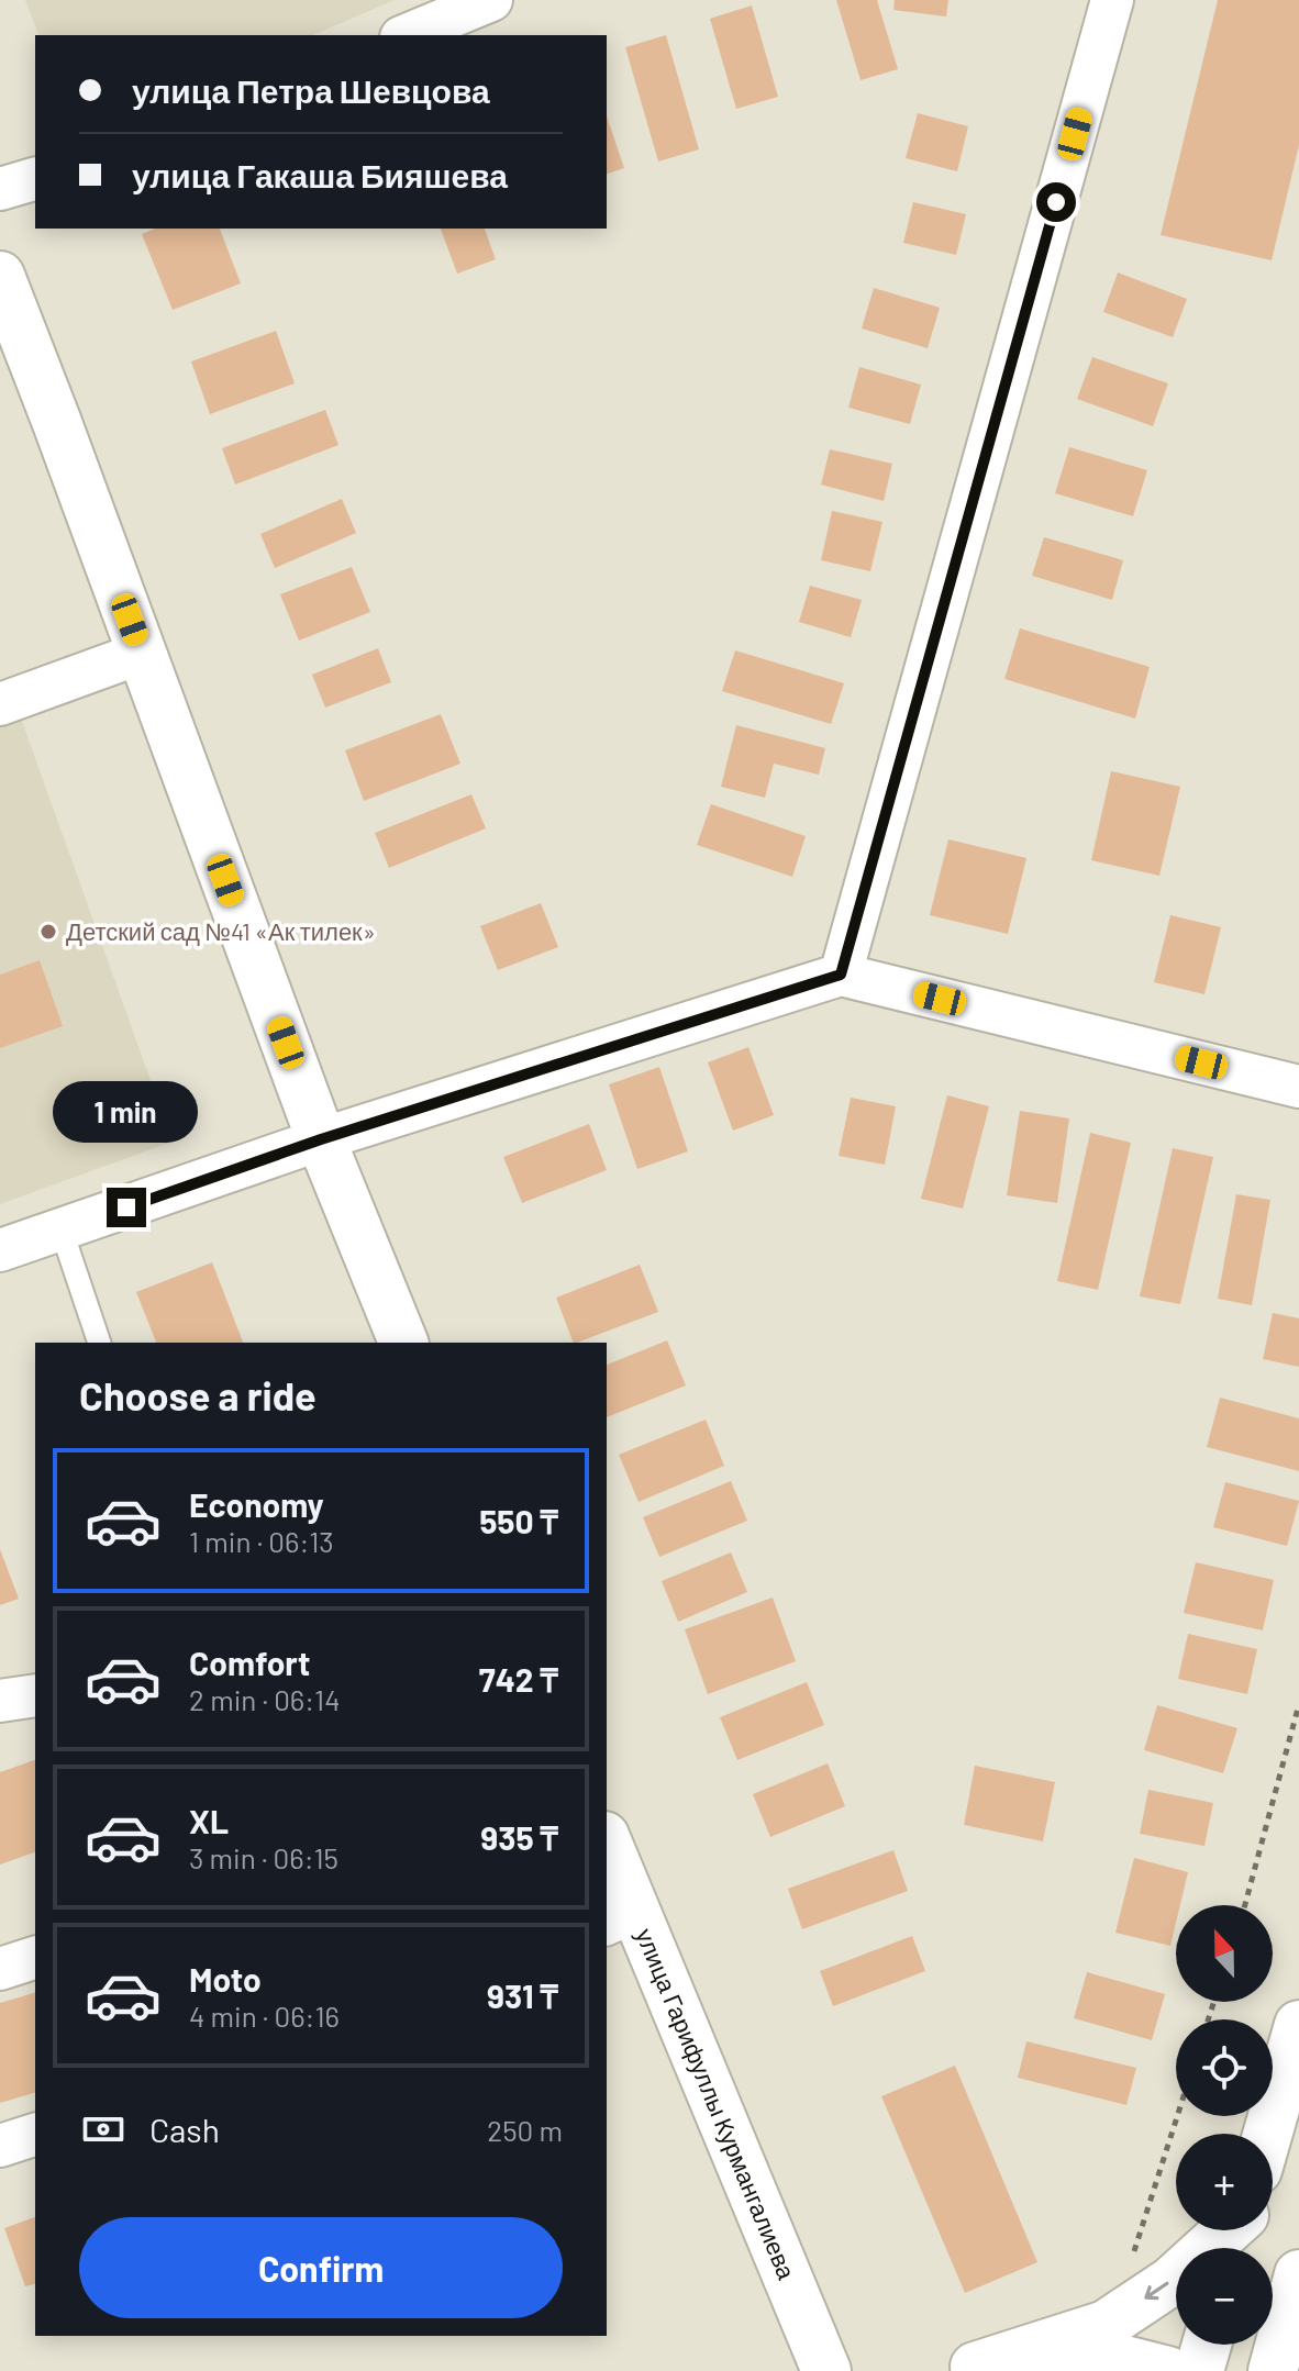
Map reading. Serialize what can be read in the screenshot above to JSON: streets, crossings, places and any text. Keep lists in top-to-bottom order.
{
  "streets": {
    "street": ["улица Гарифуллы Курмангалиева"]
  },
  "places": ["Детский сад №41 «Ак тилек»"],
  "north": "top",
  "page": {
    "banner": ["улица Петра Шевцова", "улица Гакаша Бияшева"],
    "bubble": "1 min",
    "heading": "Choose a ride",
    "list": [
      {
        "name": "Economy",
        "note": "1 min · 06:13",
        "value": "550 ₸"
      },
      {
        "name": "Comfort",
        "note": "2 min · 06:14",
        "value": "742 ₸"
      },
      {
        "name": "XL",
        "note": "3 min · 06:15",
        "value": "935 ₸"
      },
      {
        "name": "Moto",
        "note": "4 min · 06:16",
        "value": "931 ₸"
      }
    ],
    "map_buttons": ["+", "−"],
    "pay": ["Cash", "250 m"],
    "buttons": "Confirm"
  }
}
